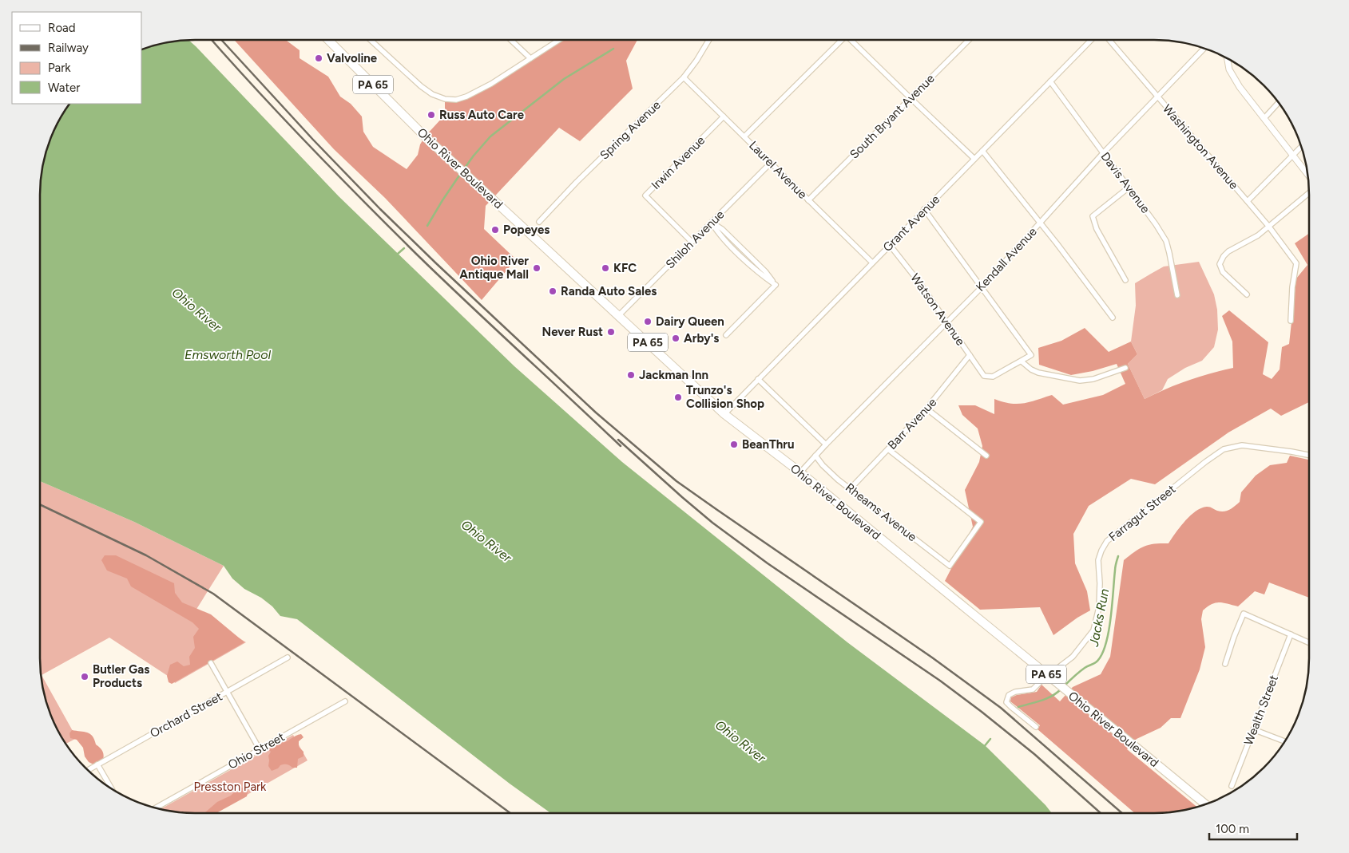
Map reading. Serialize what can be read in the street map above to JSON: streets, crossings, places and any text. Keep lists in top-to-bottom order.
{
  "streets": {
    "highway": ["PA 65", "Ohio River Boulevard"],
    "street": [
      "South Bryant Avenue",
      "Spring Avenue",
      "Washington Avenue",
      "Irwin Avenue",
      "Laurel Avenue",
      "Davis Avenue",
      "Grant Avenue",
      "Shiloh Avenue",
      "Kendall Avenue",
      "Watson Avenue",
      "Barr Avenue",
      "Rheams Avenue",
      "Farragut Street",
      "Wealth Street",
      "Orchard Street",
      "Ohio Street"
    ]
  },
  "crossings": [
    ["South Bryant Avenue", "Laurel Avenue"],
    ["Spring Avenue", "Laurel Avenue"],
    ["Washington Avenue", "Kendall Avenue"],
    ["Irwin Avenue", "Laurel Avenue"],
    ["Irwin Avenue", "Shiloh Avenue"],
    ["Ohio River Boulevard", "Grant Avenue"],
    ["Ohio River Boulevard", "Shiloh Avenue"],
    ["Ohio River Boulevard", "Kendall Avenue"],
    ["Laurel Avenue", "Grant Avenue"],
    ["Laurel Avenue", "Shiloh Avenue"],
    ["Davis Avenue", "Grant Avenue"],
    ["Davis Avenue", "Kendall Avenue"],
    ["Grant Avenue", "Watson Avenue"],
    ["Kendall Avenue", "Watson Avenue"],
    ["Kendall Avenue", "Rheams Avenue"],
    ["Watson Avenue", "Barr Avenue"],
    ["Barr Avenue", "Rheams Avenue"]
  ],
  "water": ["Ohio River", "Emsworth Pool", "Jacks Run"],
  "parks": ["Presston Park"],
  "places": [
    "Valvoline",
    "Russ Auto Care",
    "Popeyes",
    "Ohio River Antique Mall",
    "KFC",
    "Randa Auto Sales",
    "Dairy Queen",
    "Never Rust",
    "Arby's",
    "Jackman Inn",
    "Trunzo's Collision Shop",
    "BeanThru",
    "Butler Gas Products"
  ],
  "legend": [
    "Road",
    "Railway",
    "Park",
    "Water"
  ],
  "scale_bar": "100 m"
}
